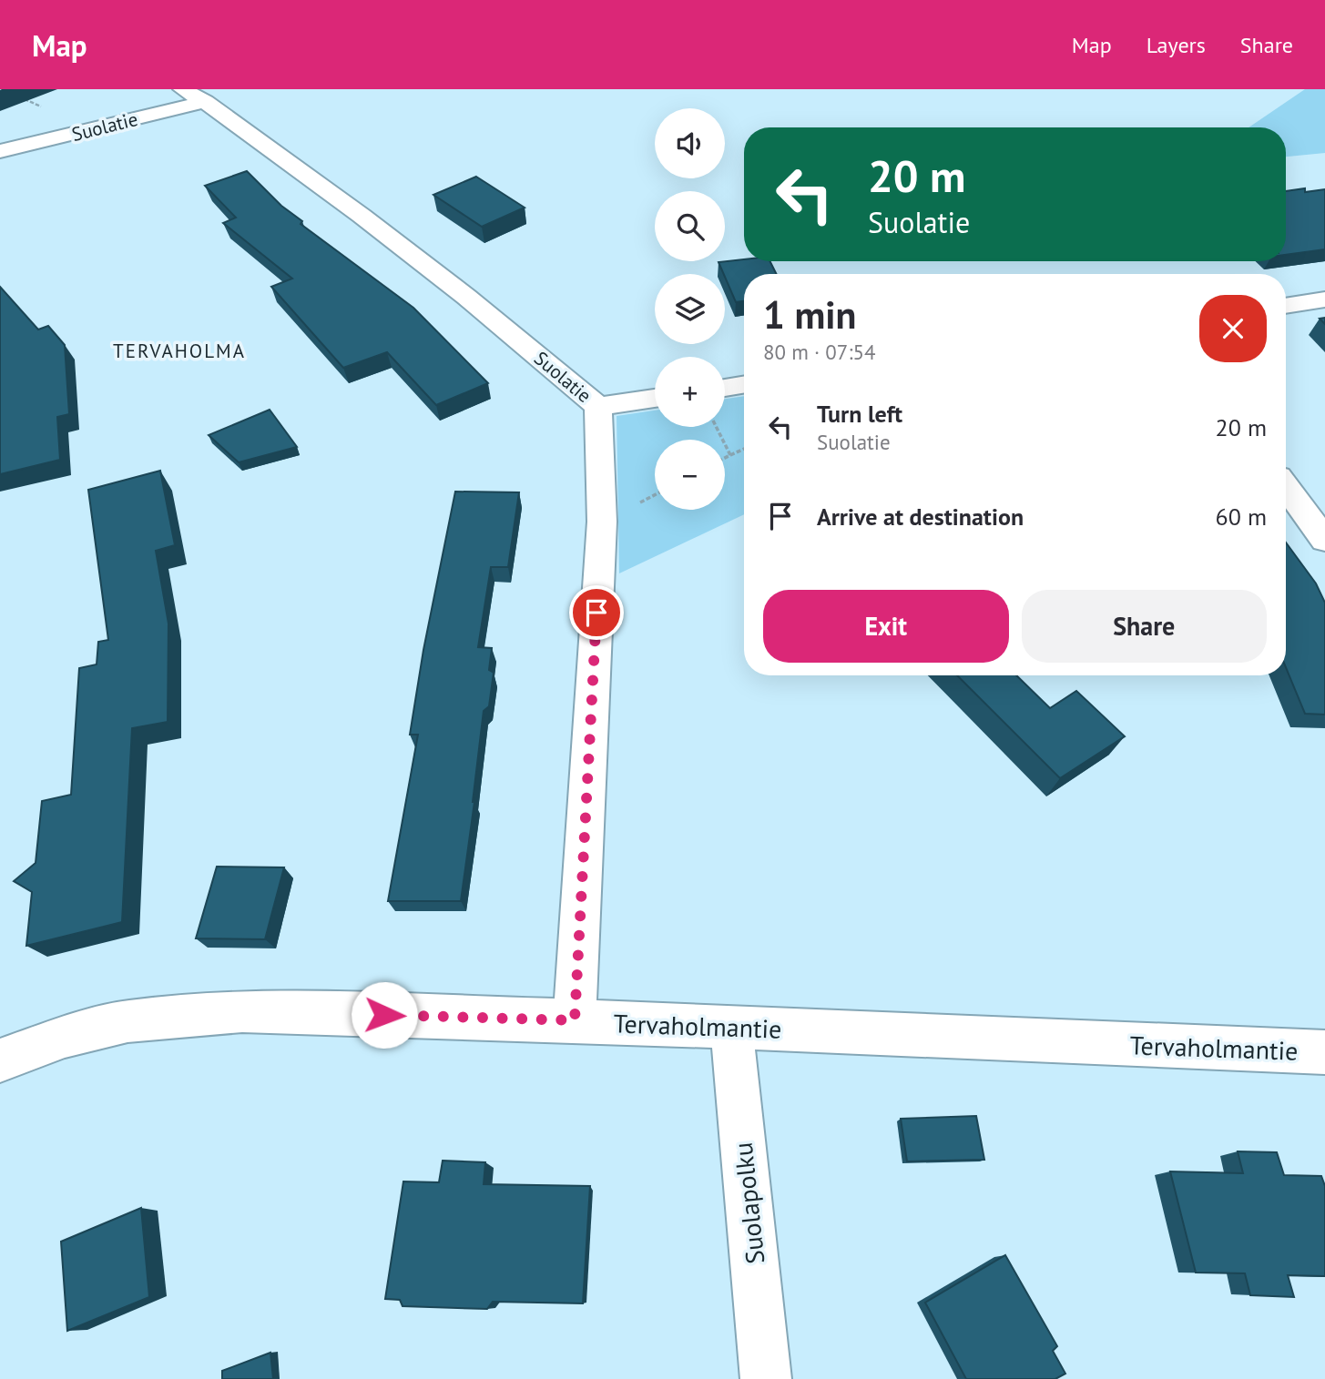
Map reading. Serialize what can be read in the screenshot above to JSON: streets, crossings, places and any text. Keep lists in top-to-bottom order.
{
  "streets": {
    "street": ["Suolatie", "Tervaholmantie", "Suolapolku"]
  },
  "crossings": [
    ["Suolatie", "Tervaholmantie"],
    ["Tervaholmantie", "Suolapolku"]
  ],
  "districts": ["TERVAHOLMA"],
  "page": {
    "header": "Map",
    "nav": ["Map", "Layers", "Share"],
    "map_buttons": ["+", "−"],
    "turn": ["20 m", "Suolatie"],
    "heading": ["1 min", "80 m · 07:54"],
    "list": [
      {
        "name": "Turn left",
        "note": "Suolatie",
        "value": "20 m"
      },
      {
        "name": "Arrive at destination",
        "value": "60 m"
      }
    ],
    "buttons": ["Exit", "Share"]
  }
}
